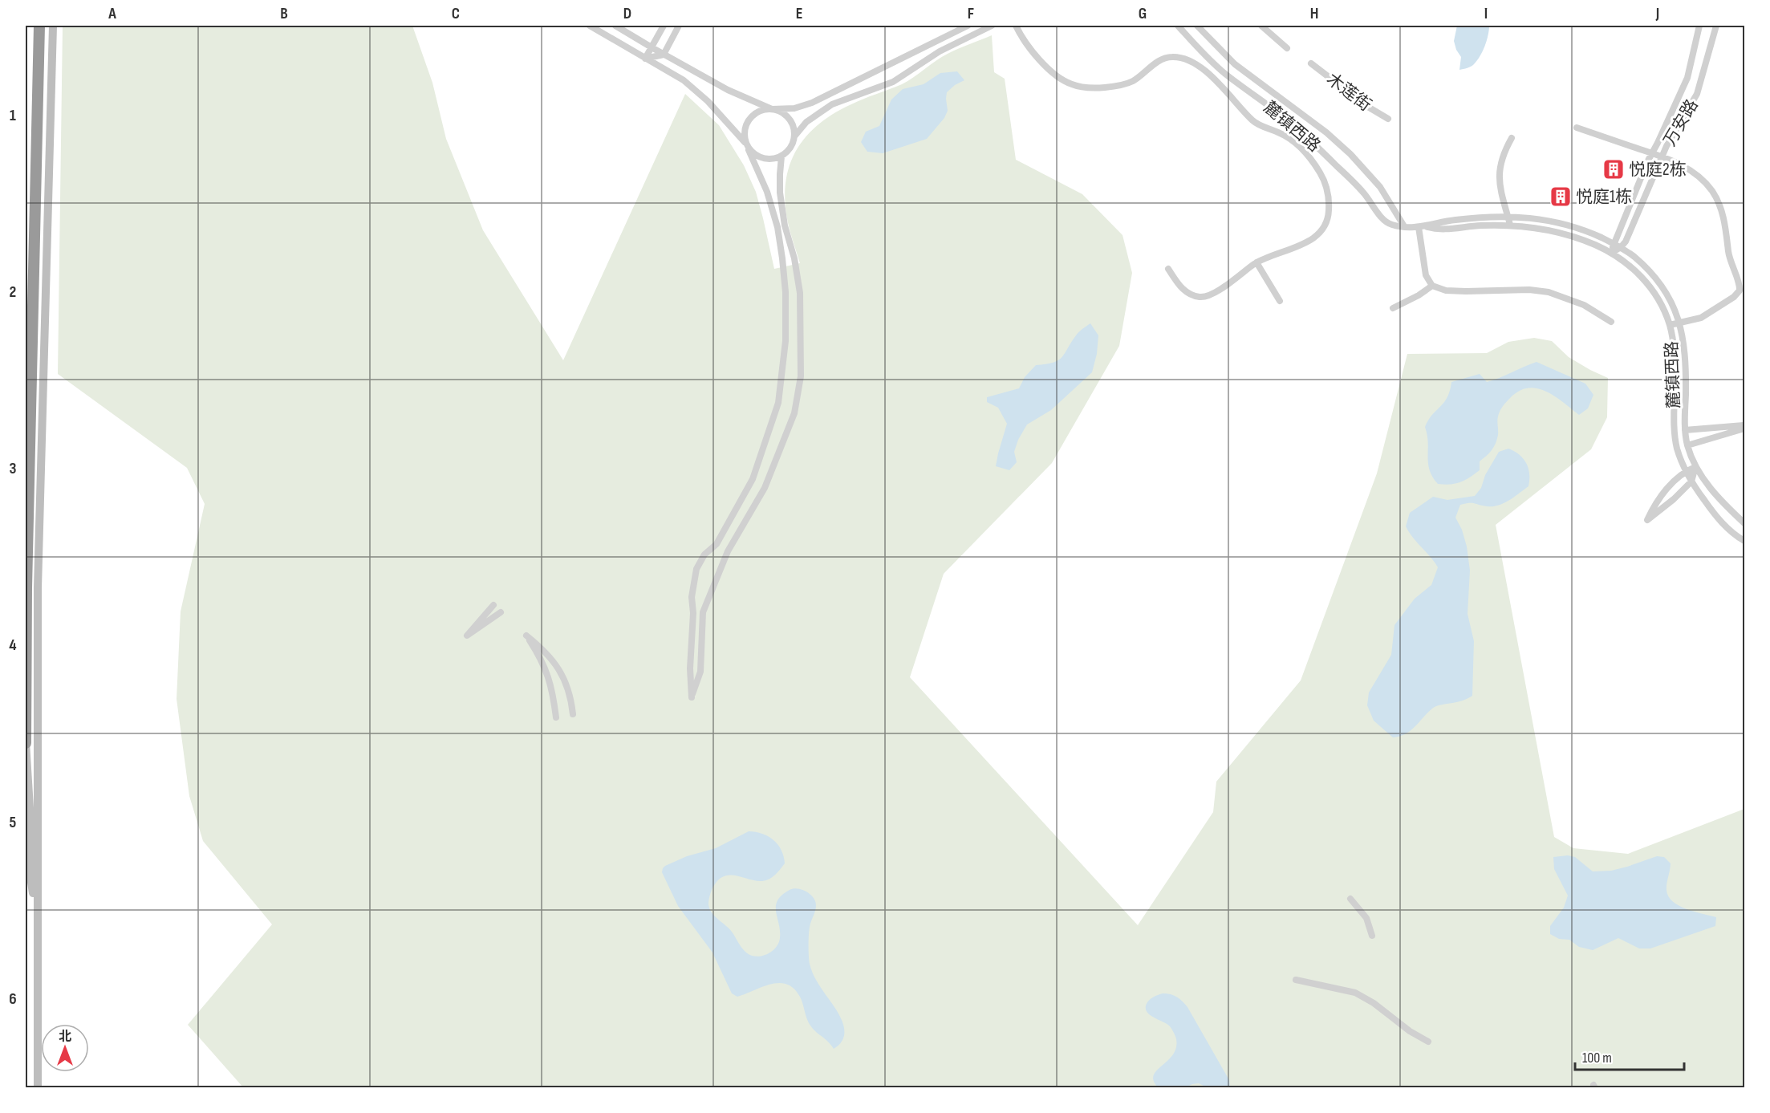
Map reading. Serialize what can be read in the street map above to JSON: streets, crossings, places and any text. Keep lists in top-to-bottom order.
{
  "streets": {
    "street": ["木莲街", "万安路", "麓镇西路"]
  },
  "crossings": [
    ["万安路", "麓镇西路"]
  ],
  "places": {
    "building": ["悦庭2栋", "悦庭1栋"]
  },
  "scale_bar": "100 m",
  "north": "top",
  "grid": {
    "columns": [
      "A",
      "B",
      "C",
      "D",
      "E",
      "F",
      "G",
      "H",
      "I",
      "J"
    ],
    "rows": [
      "1",
      "2",
      "3",
      "4",
      "5",
      "6"
    ]
  }
}
